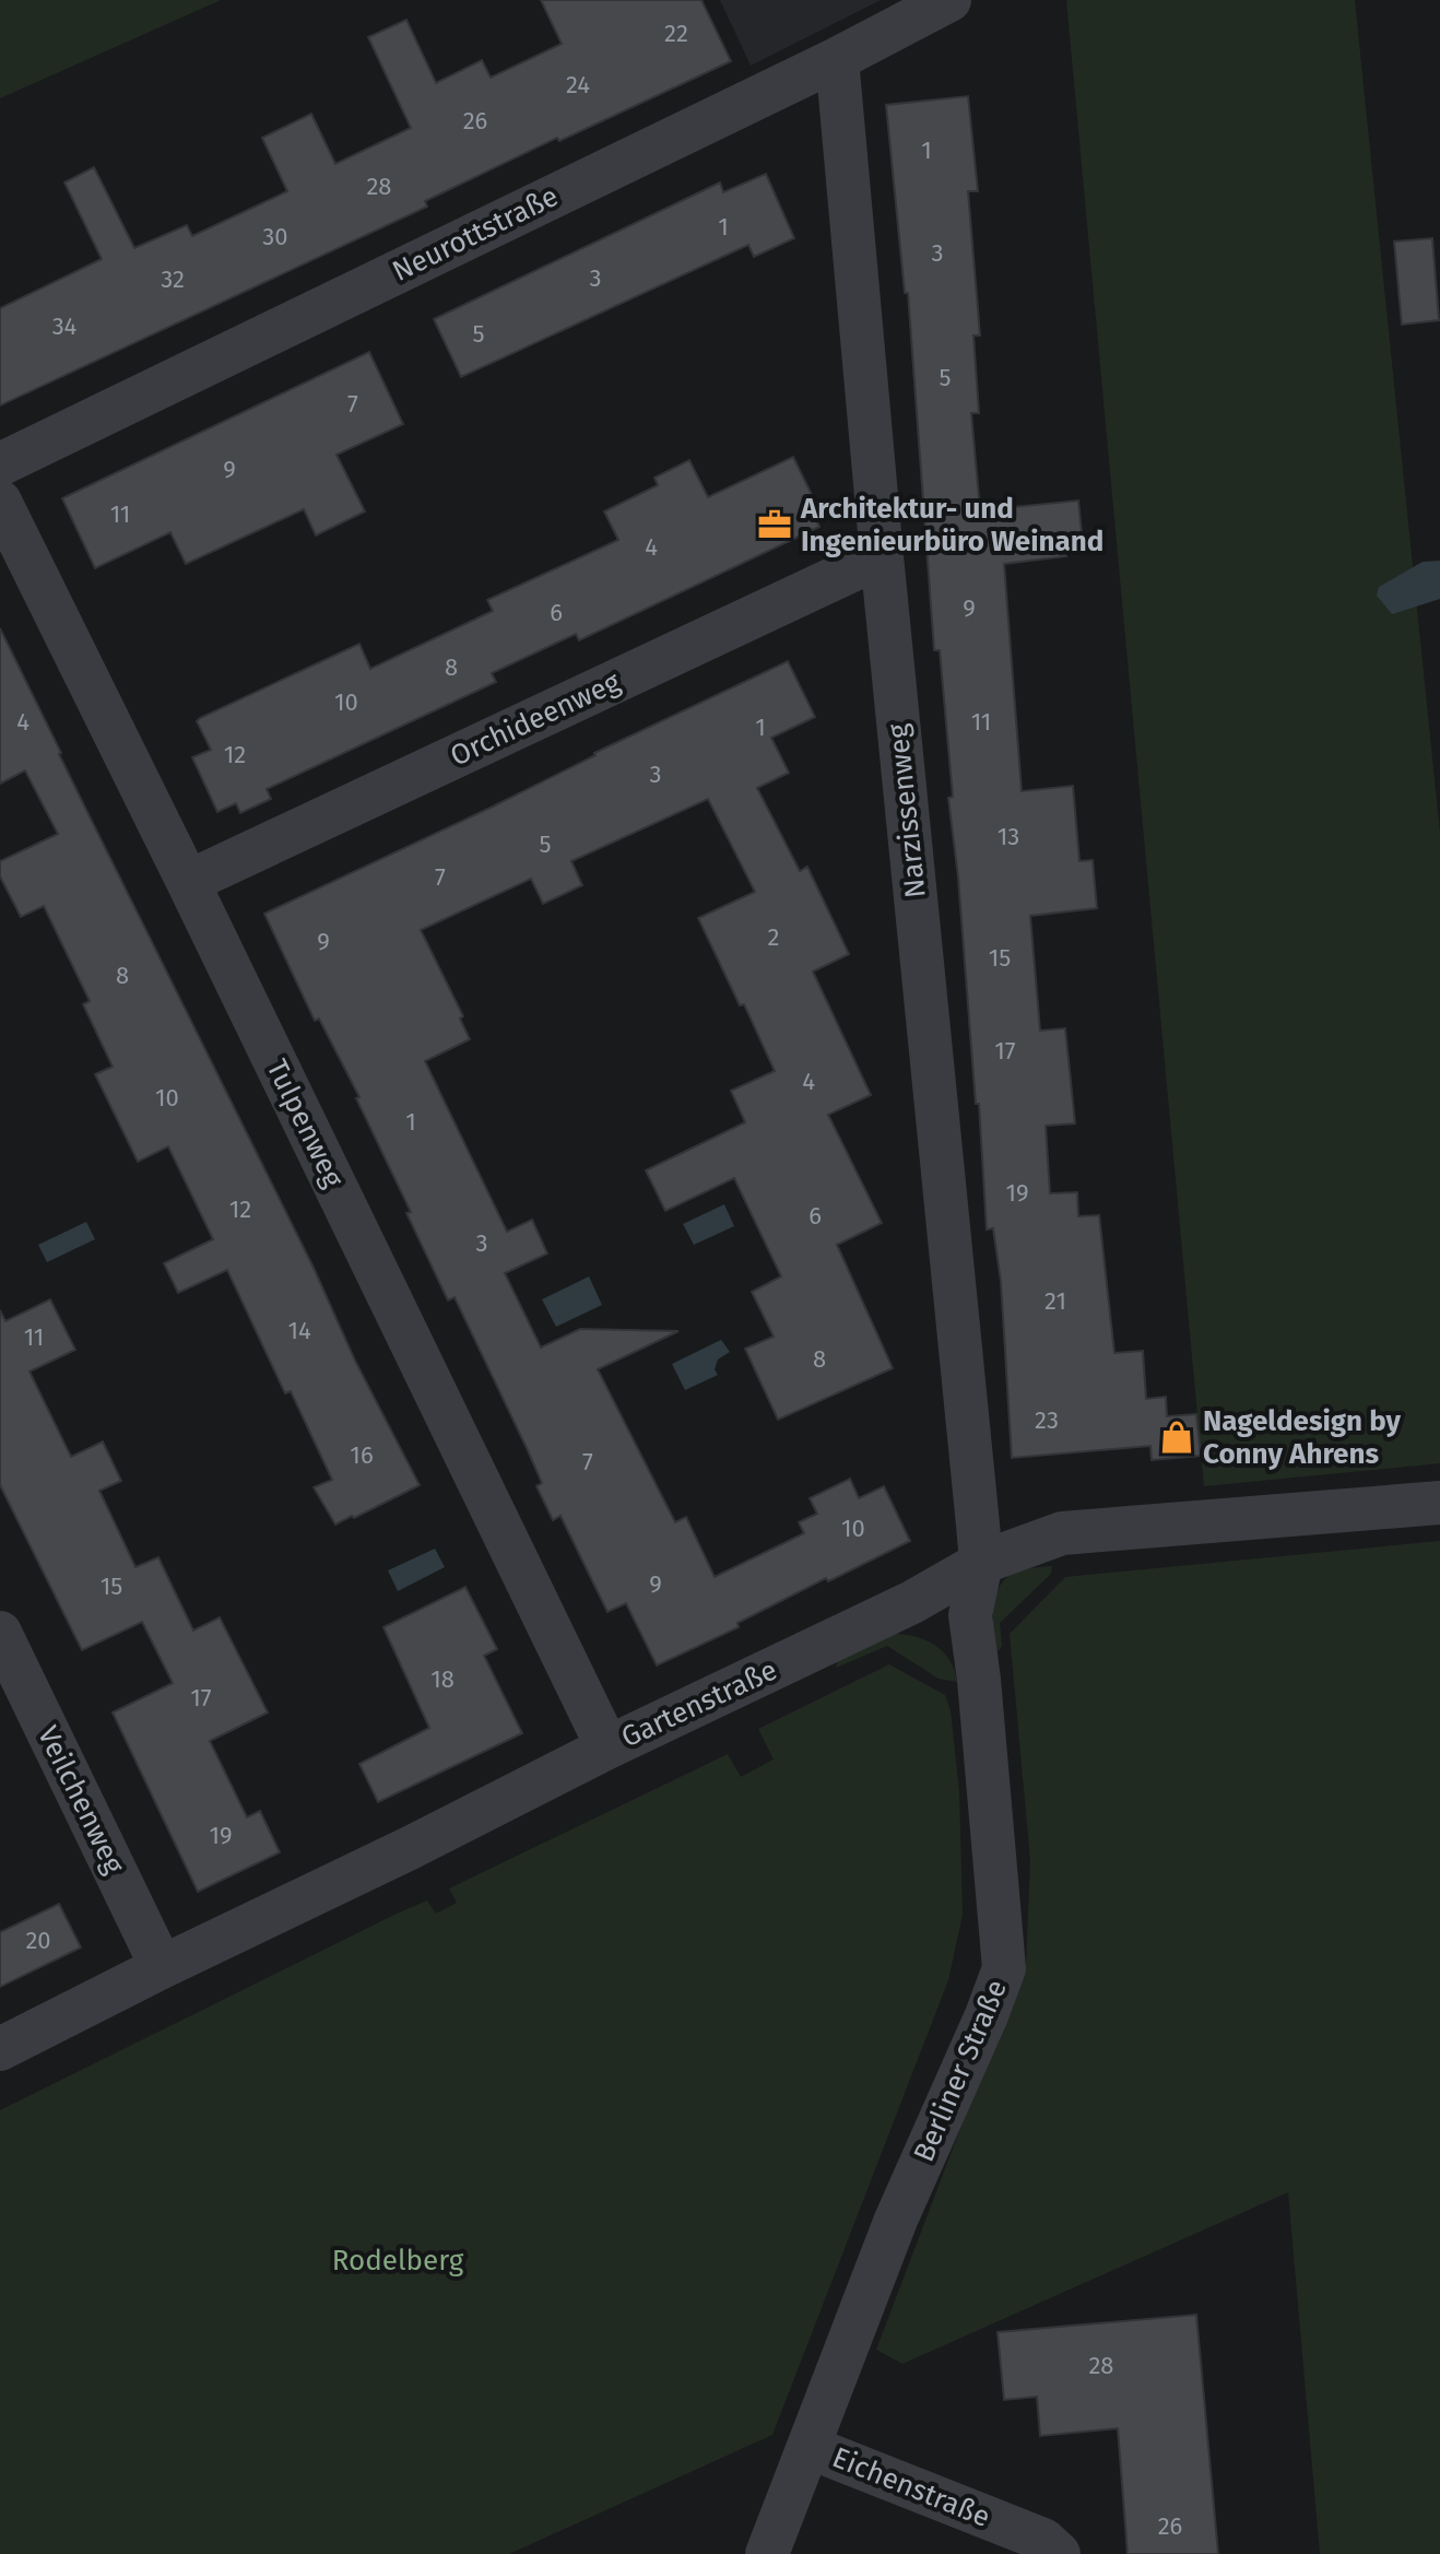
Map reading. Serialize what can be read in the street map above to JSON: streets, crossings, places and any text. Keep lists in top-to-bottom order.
{
  "streets": {
    "street": [
      "Neurottstraße",
      "Orchideenweg",
      "Narzissenweg",
      "Tulpenweg",
      "Gartenstraße",
      "Veilchenweg",
      "Berliner Straße",
      "Eichenstraße"
    ]
  },
  "crossings": [
    ["Neurottstraße", "Narzissenweg"],
    ["Orchideenweg", "Narzissenweg"],
    ["Orchideenweg", "Tulpenweg"],
    ["Narzissenweg", "Gartenstraße"],
    ["Narzissenweg", "Berliner Straße"],
    ["Tulpenweg", "Gartenstraße"],
    ["Gartenstraße", "Veilchenweg"],
    ["Gartenstraße", "Berliner Straße"],
    ["Berliner Straße", "Eichenstraße"]
  ],
  "parks": ["Rodelberg"],
  "places": {
    "office": ["Architektur- und Ingenieurbüro Weinand"],
    "shop": ["Nageldesign by Conny Ahrens"]
  },
  "house_numbers": [
    "22",
    "24",
    "26",
    "1",
    "28",
    "1",
    "30",
    "3",
    "3",
    "32",
    "34",
    "5",
    "5",
    "7",
    "9",
    "11",
    "4",
    "9",
    "6",
    "8",
    "10",
    "4",
    "11",
    "1",
    "12",
    "3",
    "13",
    "5",
    "7",
    "2",
    "9",
    "15",
    "8",
    "17",
    "4",
    "10",
    "1",
    "19",
    "12",
    "6",
    "3",
    "21",
    "14",
    "11",
    "8",
    "23",
    "16",
    "7",
    "10",
    "9",
    "15",
    "18",
    "17",
    "19",
    "20",
    "28",
    "26"
  ]
}
